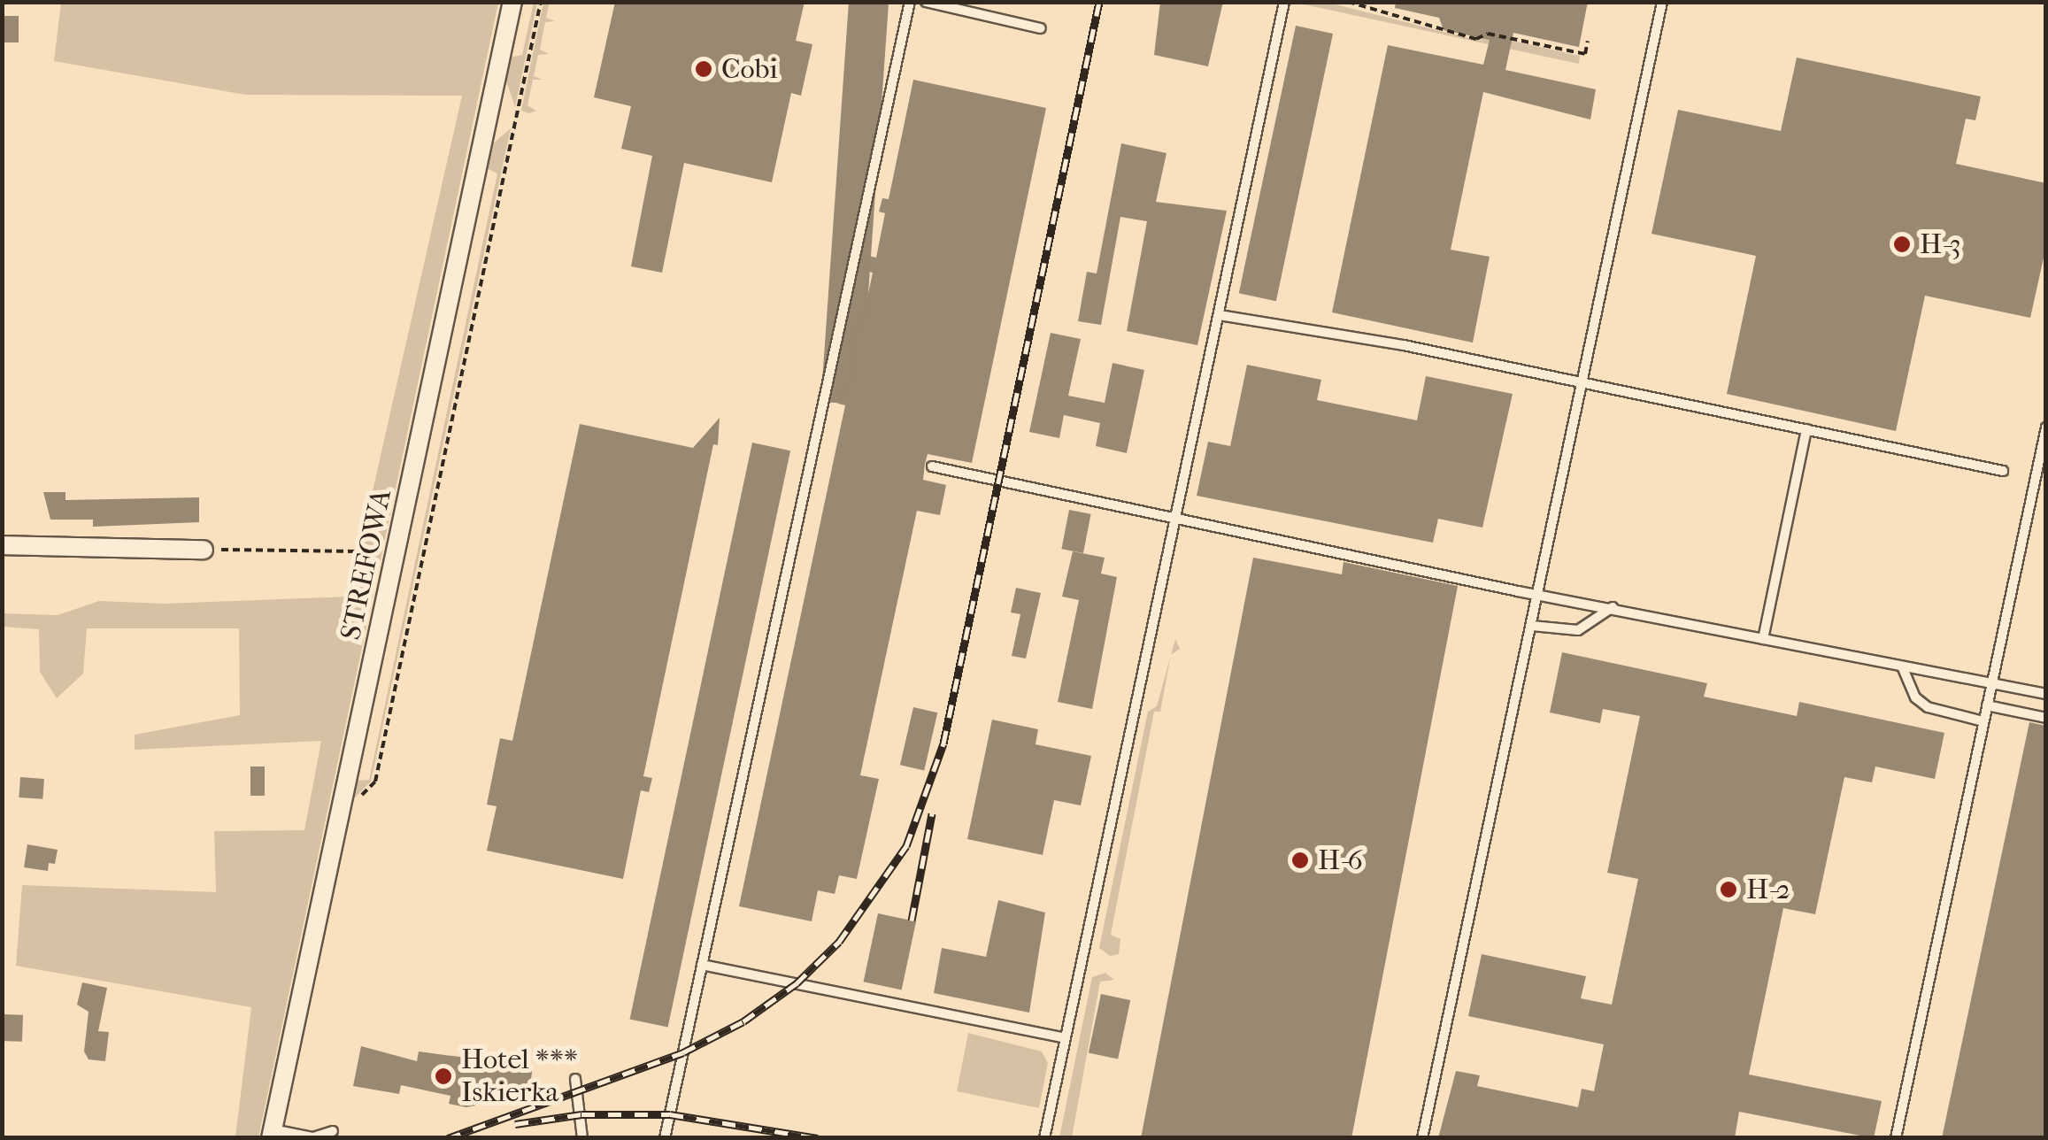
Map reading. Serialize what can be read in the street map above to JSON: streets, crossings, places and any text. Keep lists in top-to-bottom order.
{
  "streets": {
    "street": ["STREFOWA"]
  },
  "places": [
    "Cobi",
    "H-3",
    "H-6",
    "H-2",
    "Hotel *** Iskierka"
  ]
}
